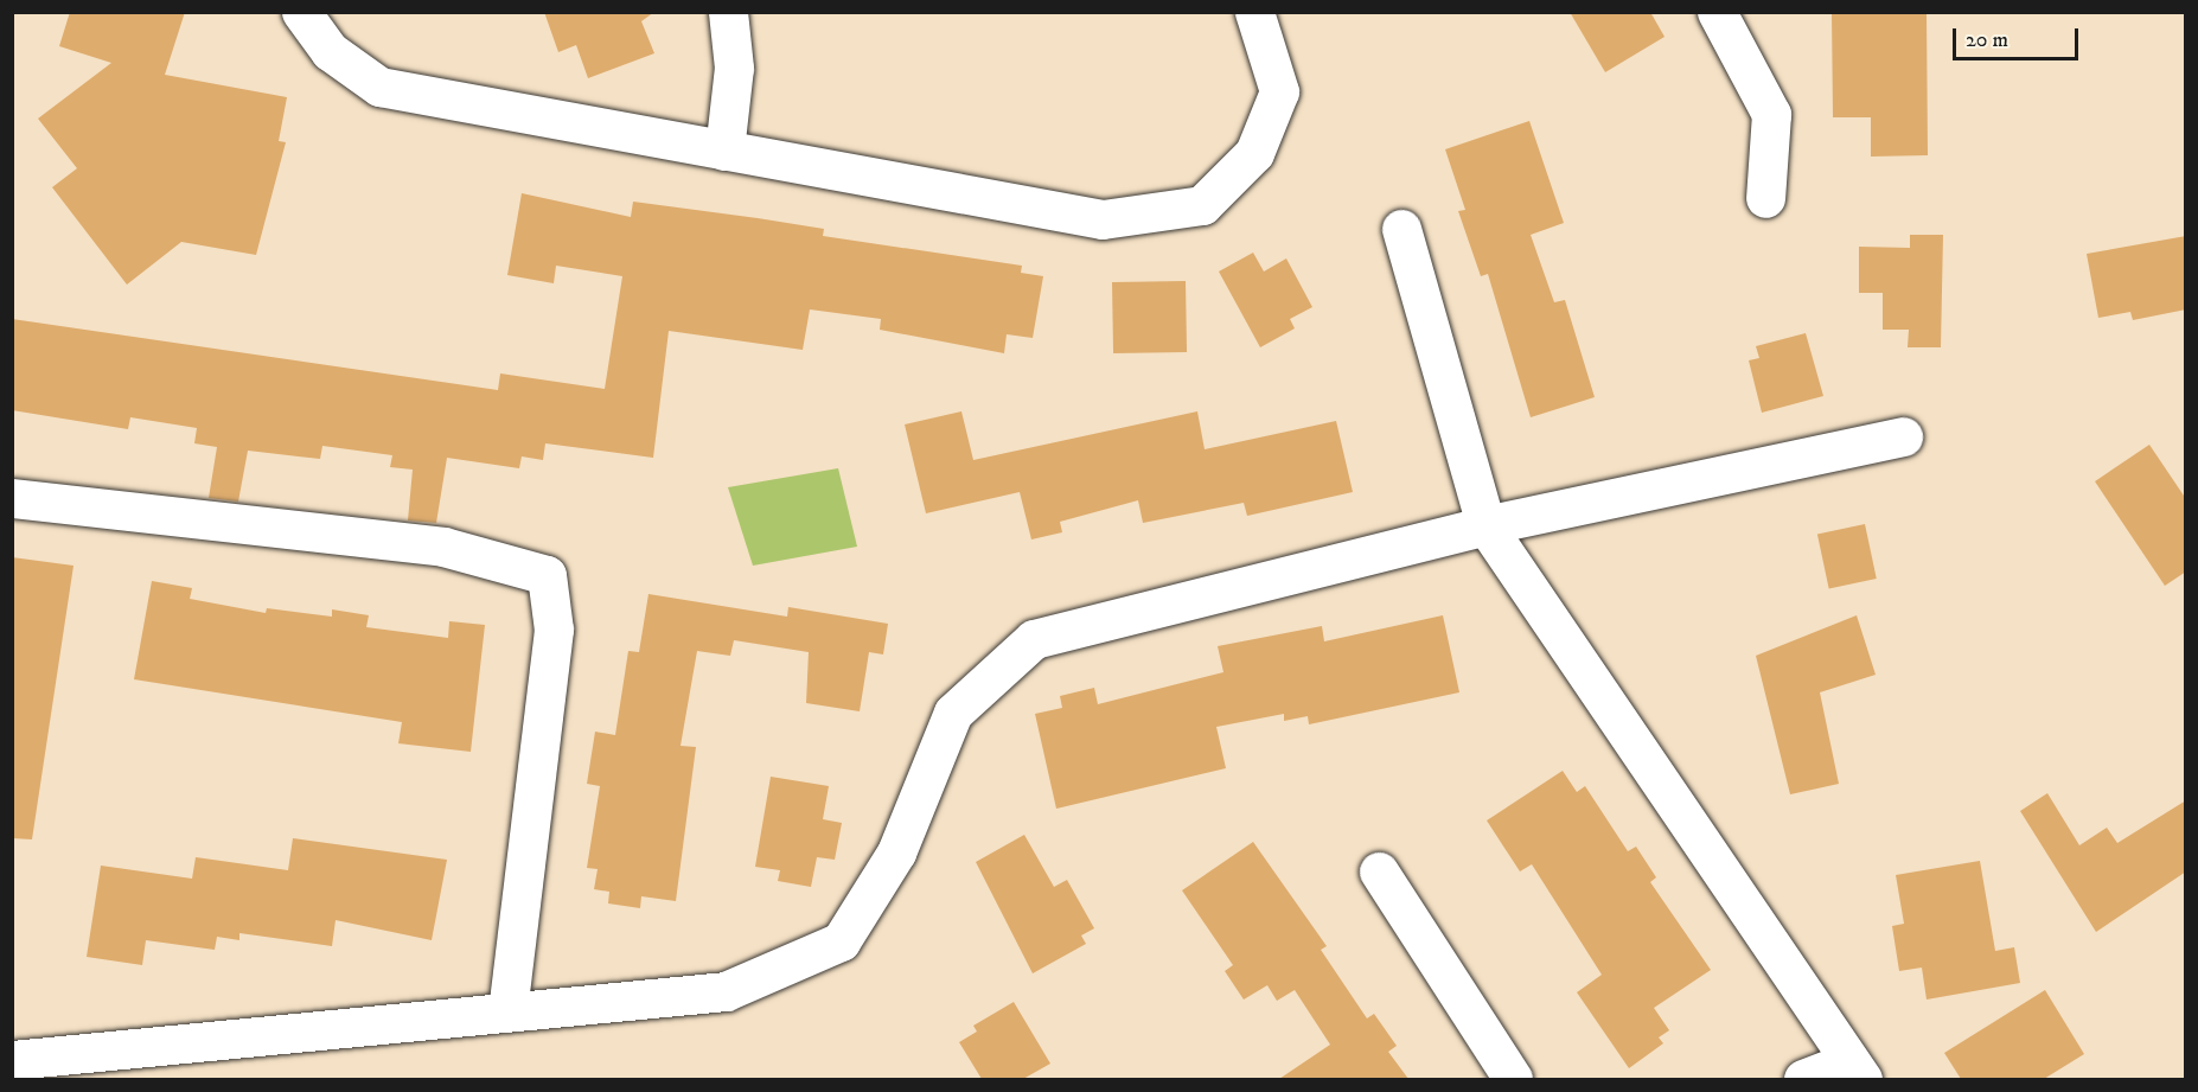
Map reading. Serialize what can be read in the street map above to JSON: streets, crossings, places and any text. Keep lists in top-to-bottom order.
{
  "scale_bar": "20 m"
}
